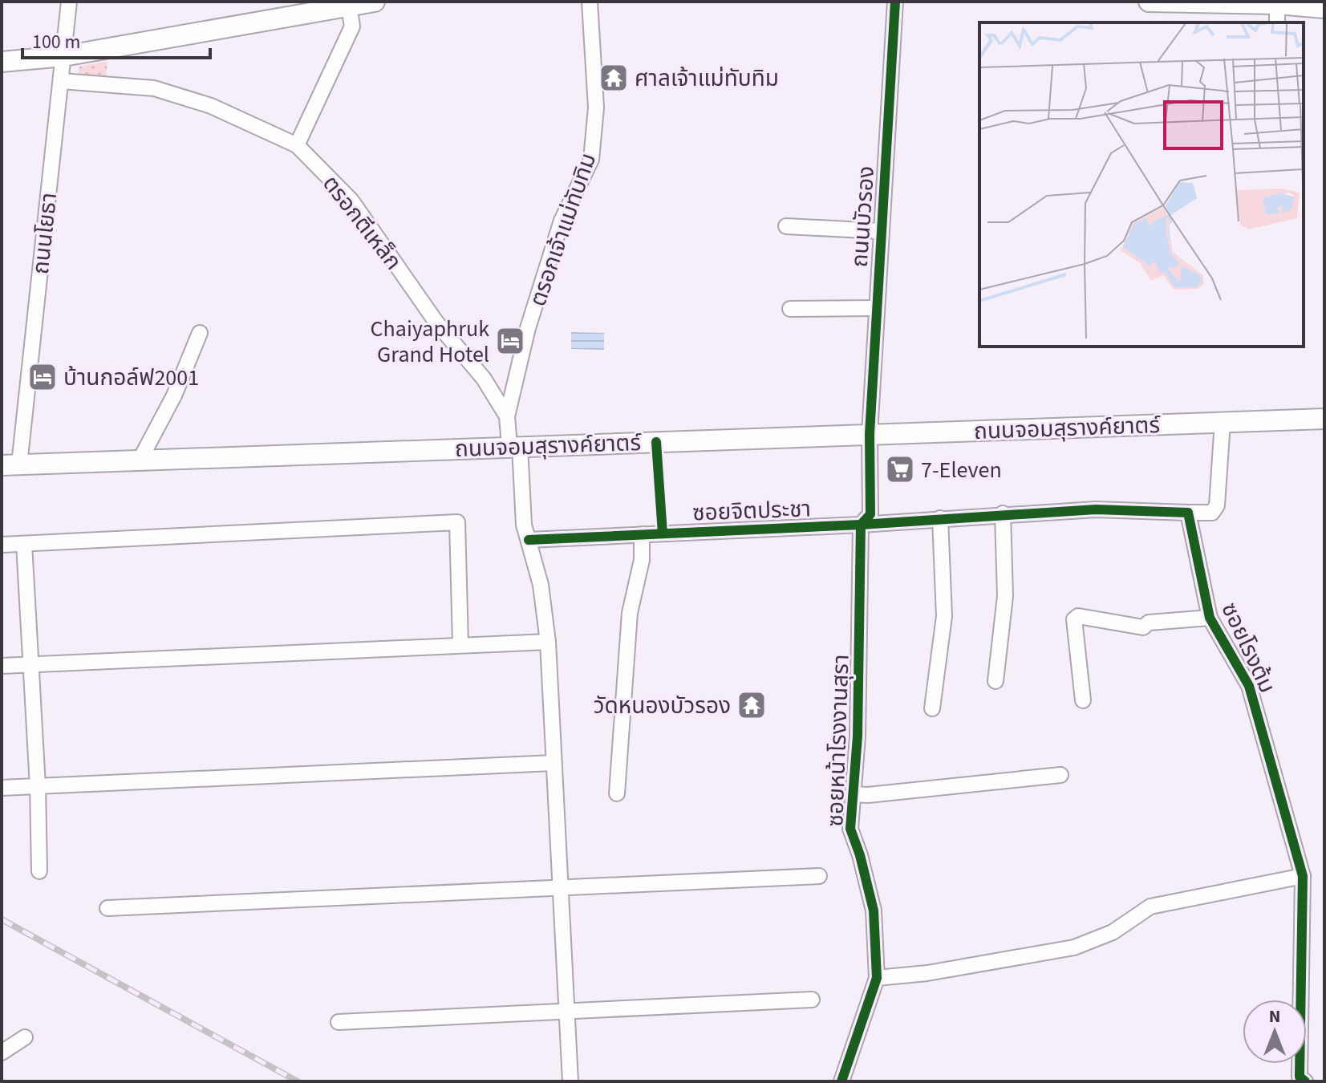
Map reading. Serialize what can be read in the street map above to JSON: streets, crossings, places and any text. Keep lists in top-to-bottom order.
{
  "streets": {
    "main road": ["ถนนจอมสุรางค์ยาตร์"],
    "street": [
      "ถนนบัวรอง",
      "ตรอกตีเหล็ก",
      "ตรอกเจ้าแม่ทับทิม",
      "ถนนโยธา",
      "ซอยจิตประชา",
      "ซอยโรงต้ม",
      "ซอยหน้าโรงงานสุรา"
    ]
  },
  "crossings": [
    ["ถนนบัวรอง", "ถนนจอมสุรางค์ยาตร์"],
    ["ถนนบัวรอง", "ซอยหน้าโรงงานสุรา"],
    ["ตรอกตีเหล็ก", "ตรอกเจ้าแม่ทับทิม"],
    ["ตรอกตีเหล็ก", "ถนนโยธา"],
    ["ตรอกตีเหล็ก", "ถนนจอมสุรางค์ยาตร์"],
    ["ตรอกตีเหล็ก", "ซอยจิตประชา"],
    ["ถนนโยธา", "ถนนจอมสุรางค์ยาตร์"],
    ["ถนนจอมสุรางค์ยาตร์", "ซอยหน้าโรงงานสุรา"],
    ["ซอยจิตประชา", "ซอยหน้าโรงงานสุรา"]
  ],
  "places": {
    "temple": ["ศาลเจ้าแม่ทับทิม", "วัดหนองบัวรอง"],
    "hotel": ["Chaiyaphruk Grand Hotel", "บ้านกอล์ฟ2001"],
    "supermarket": ["7-Eleven"]
  },
  "scale_bar": "100 m",
  "north": "top"
}
